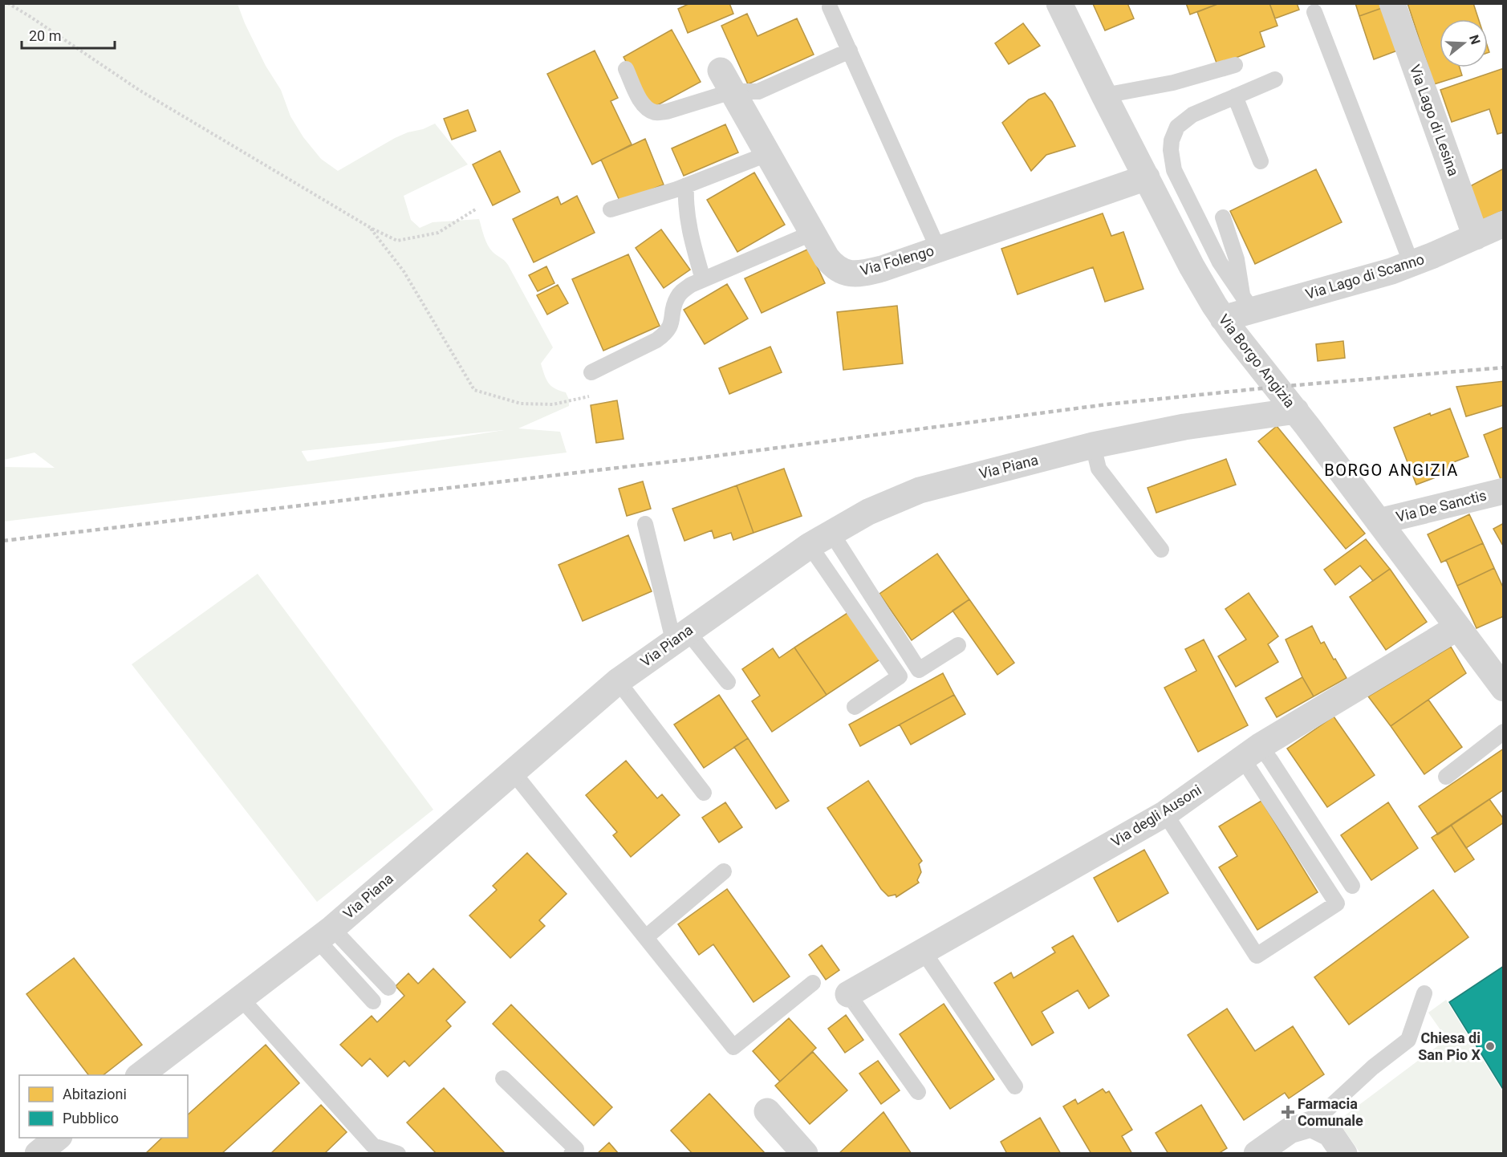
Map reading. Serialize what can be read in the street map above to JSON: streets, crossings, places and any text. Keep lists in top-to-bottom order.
{
  "streets": {
    "street": [
      "Via Lago di Lesina",
      "Via Folengo",
      "Via Lago di Scanno",
      "Via Borgo Angizia",
      "Via Piana",
      "Via De Sanctis",
      "Via degli Ausoni"
    ]
  },
  "crossings": [
    ["Via Lago di Lesina", "Via Lago di Scanno"],
    ["Via Folengo", "Via Borgo Angizia"],
    ["Via Lago di Scanno", "Via Borgo Angizia"],
    ["Via Borgo Angizia", "Via Piana"],
    ["Via Borgo Angizia", "Via De Sanctis"],
    ["Via Borgo Angizia", "Via degli Ausoni"]
  ],
  "districts": ["BORGO ANGIZIA"],
  "places": {
    "other": ["Chiesa di San Pio X"],
    "health": ["Farmacia Comunale"]
  },
  "legend": ["Abitazioni", "Pubblico"],
  "scale_bar": "20 m",
  "north": "right"
}
